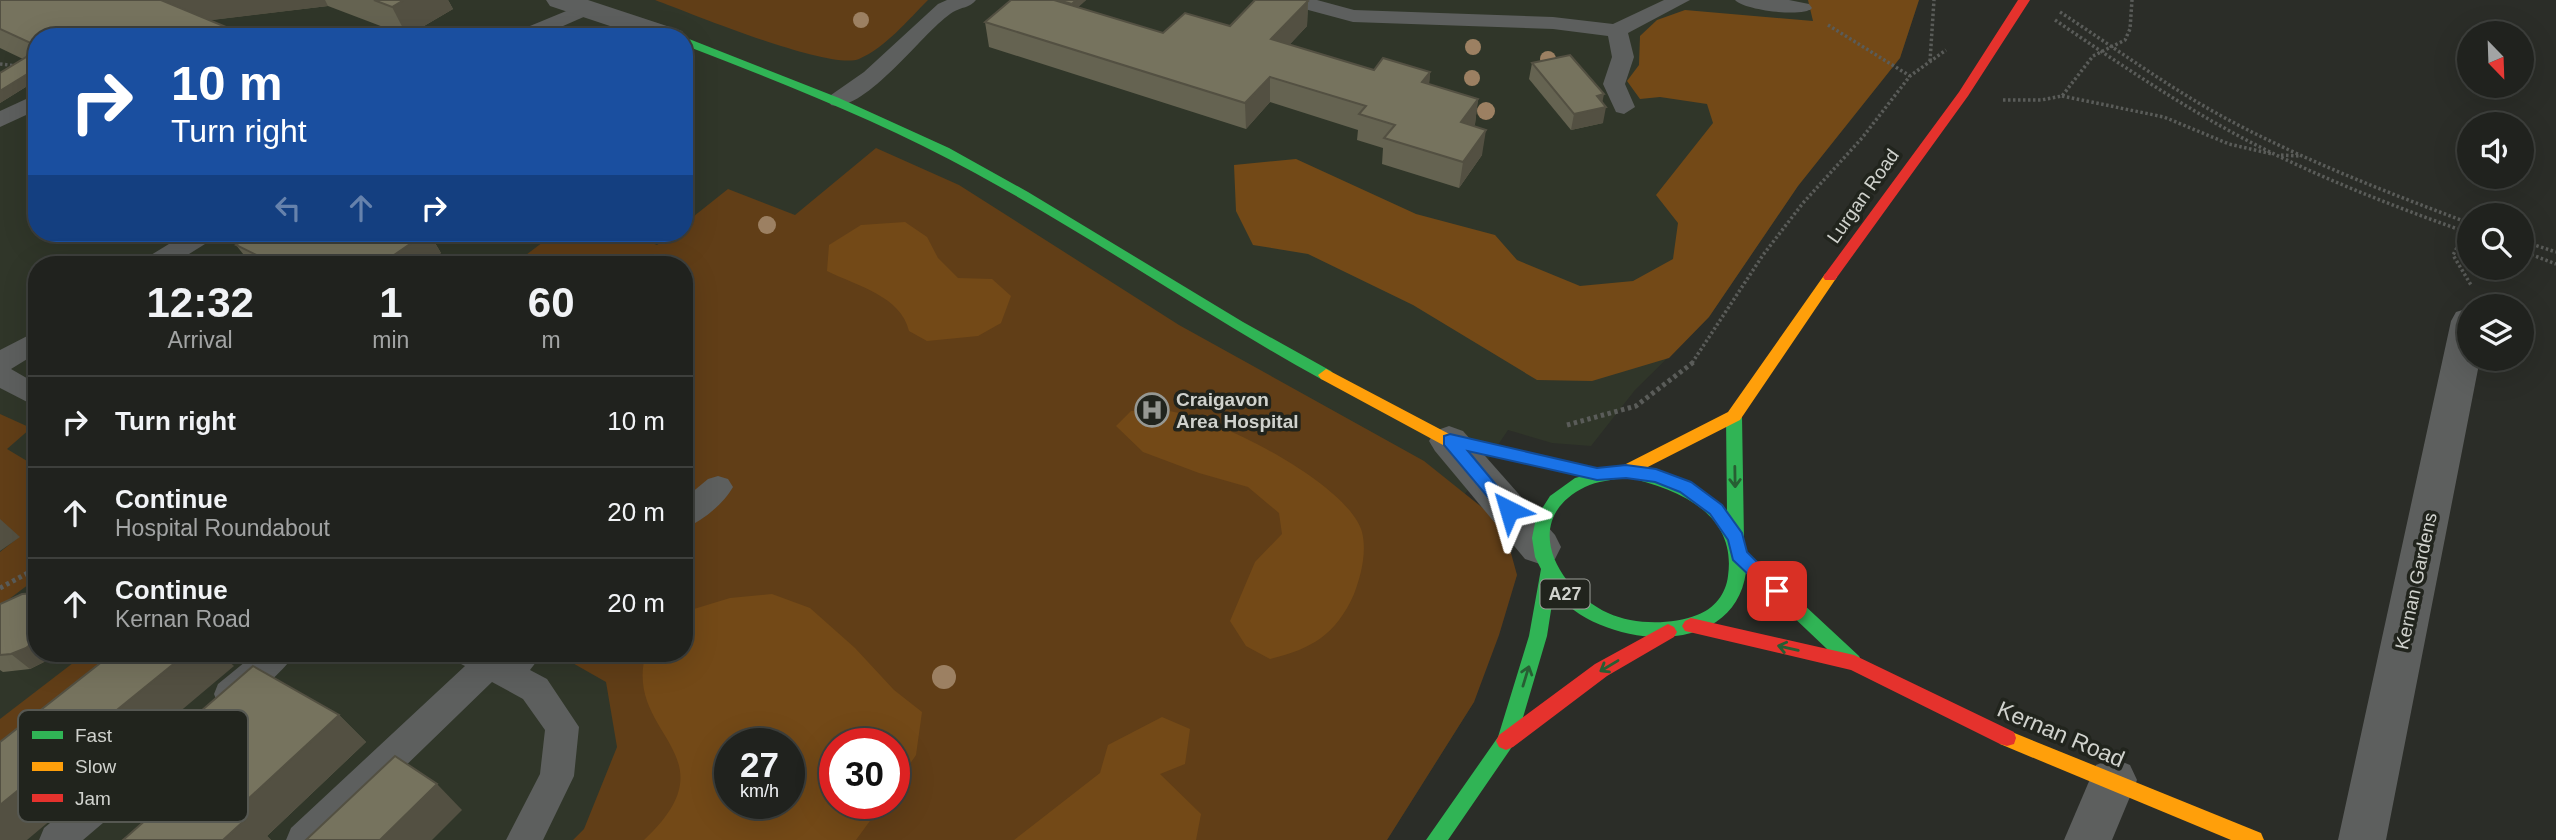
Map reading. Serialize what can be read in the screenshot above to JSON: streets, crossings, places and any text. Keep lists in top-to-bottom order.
{
  "streets": {
    "main road": ["Lurgan Road", "A27", "Kernan Road"],
    "street": ["Kernan Gardens"]
  },
  "crossings": [
    ["Lurgan Road", "A27"],
    ["A27", "Kernan Road"]
  ],
  "places": {
    "hospital": ["Craigavon Area Hospital"]
  },
  "legend": ["Fast", "Slow", "Jam"],
  "north": "bottom right",
  "page": {
    "turn": ["10 m", "Turn right"],
    "eta": [
      "12:32",
      "Arrival",
      "1",
      "min",
      "60",
      "m"
    ],
    "list": [
      {
        "name": "Turn right",
        "value": "10 m"
      },
      {
        "name": "Continue",
        "note": "Hospital Roundabout",
        "value": "20 m"
      },
      {
        "name": "Continue",
        "note": "Kernan Road",
        "value": "20 m"
      }
    ],
    "speed": "27 km/h",
    "limit": "30"
  }
}
